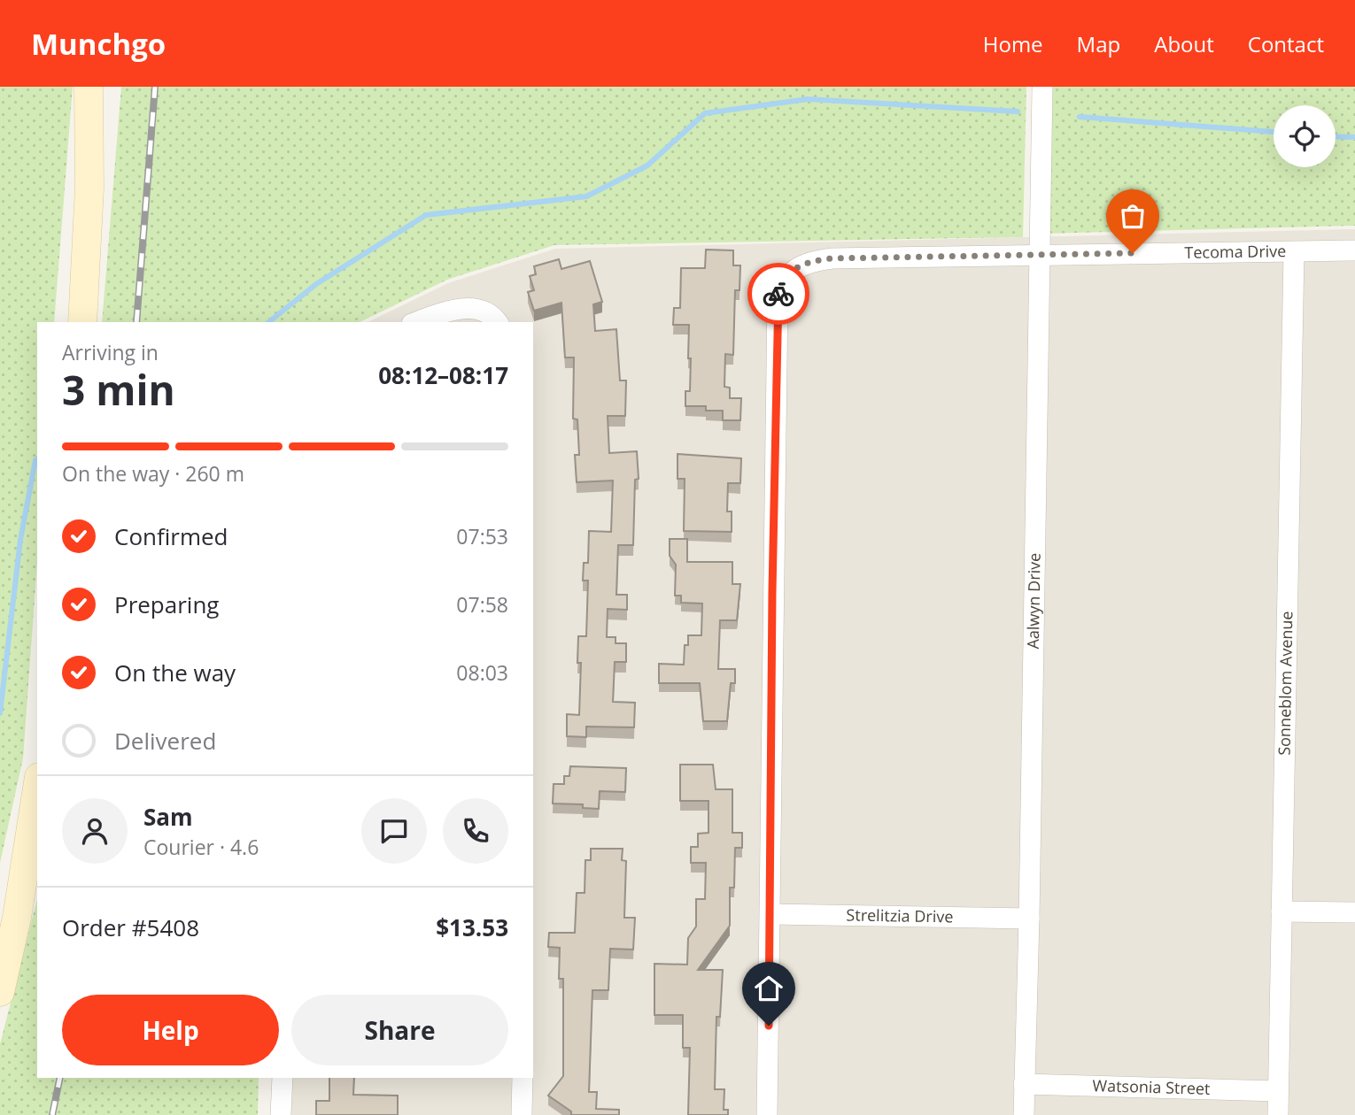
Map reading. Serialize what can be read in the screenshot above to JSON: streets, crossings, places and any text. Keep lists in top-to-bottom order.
{
  "streets": {
    "street": [
      "Tecoma Drive",
      "Aalwyn Drive",
      "Sonneblom Avenue",
      "Strelitzia Drive",
      "Watsonia Street"
    ]
  },
  "crossings": [
    ["Tecoma Drive", "Aalwyn Drive"],
    ["Tecoma Drive", "Sonneblom Avenue"],
    ["Tecoma Drive", "Strelitzia Drive"],
    ["Aalwyn Drive", "Strelitzia Drive"],
    ["Aalwyn Drive", "Watsonia Street"],
    ["Sonneblom Avenue", "Watsonia Street"]
  ],
  "page": {
    "header": "Munchgo",
    "nav": [
      "Home",
      "Map",
      "About",
      "Contact"
    ],
    "heading": ["3 min", "Arriving in", "08:12–08:17"],
    "panel": [
      "Sam",
      "Courier · 4.6",
      "Order #5408",
      "$13.53"
    ],
    "bar": "On the way · 260 m",
    "list": [
      ["Confirmed", "07:53"],
      ["Preparing", "07:58"],
      ["On the way", "08:03"],
      "Delivered"
    ],
    "buttons": ["Help", "Share"]
  }
}
